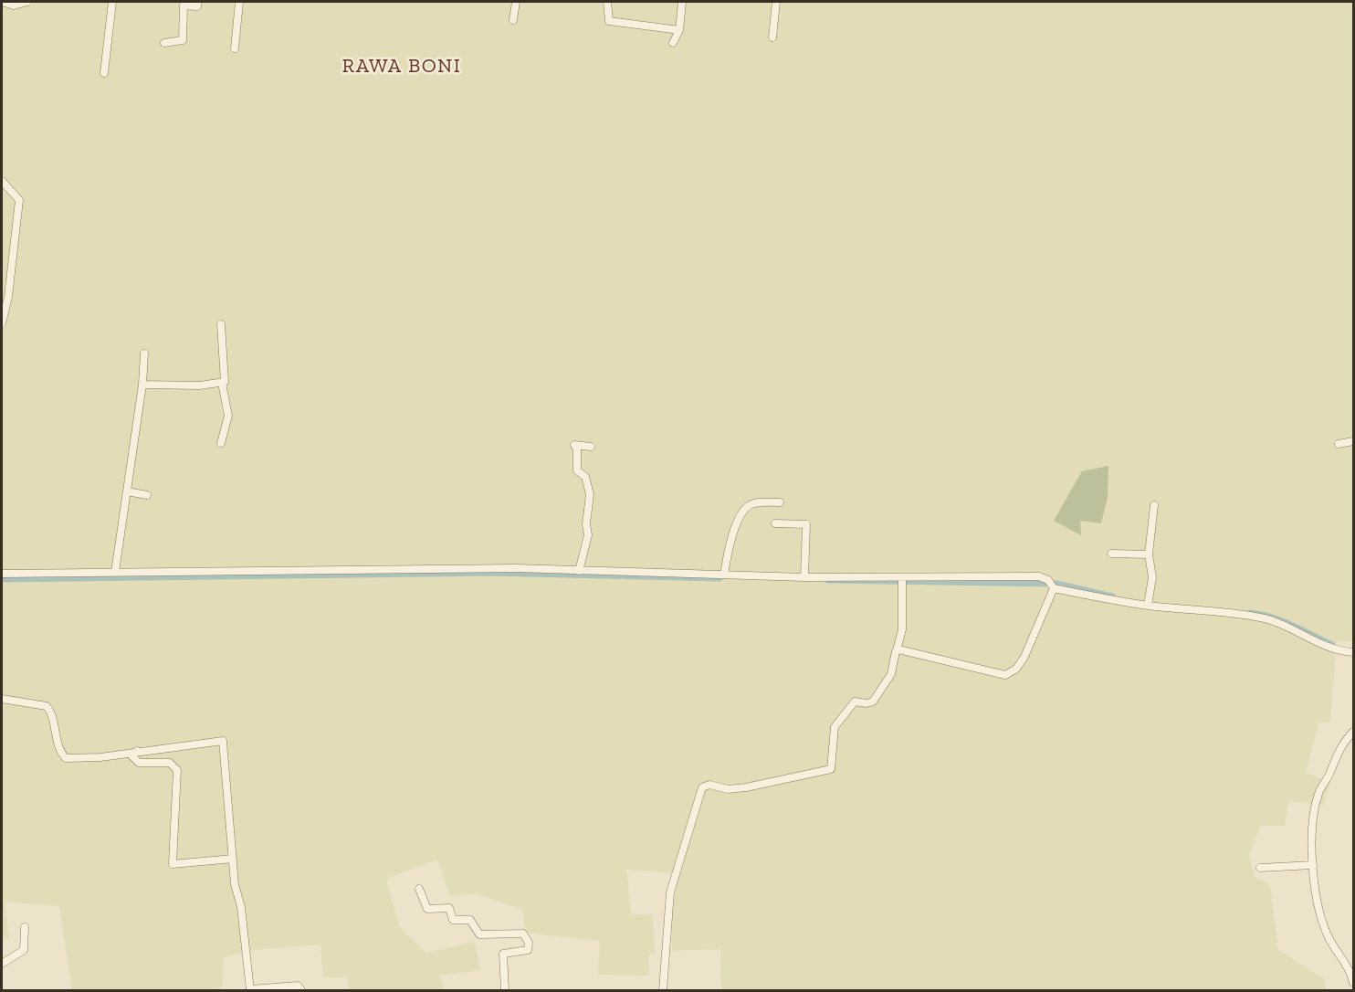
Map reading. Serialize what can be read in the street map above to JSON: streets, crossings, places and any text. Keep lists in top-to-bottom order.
{
  "districts": ["RAWA BONI"]
}
